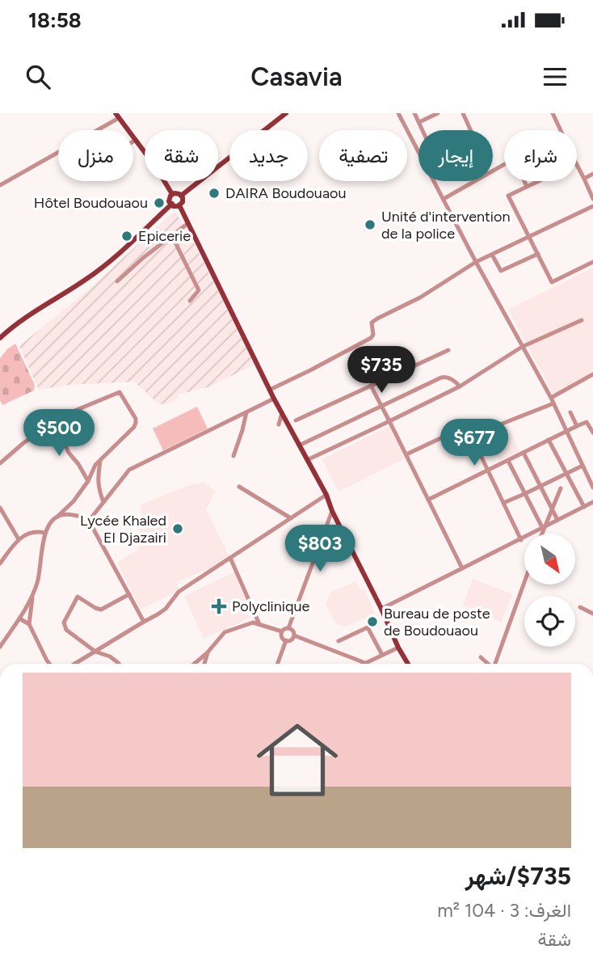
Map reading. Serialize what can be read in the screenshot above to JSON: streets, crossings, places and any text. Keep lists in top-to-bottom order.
{
  "places": {
    "other": [
      "DAIRA Boudouaou",
      "Hôtel Boudouaou",
      "Unité d'intervention de la police",
      "Epicerie",
      "Lycée Khaled El Djazairi",
      "Bureau de poste de Boudouaou"
    ],
    "health": ["Polyclinique"]
  },
  "north": "bottom right",
  "page": {
    "status": "18:58",
    "header": "Casavia",
    "chip": [
      "شراء",
      "إيجار",
      "تصفية",
      "جديد",
      "شقة",
      "منزل"
    ],
    "price": [
      "$735",
      "$500",
      "$677",
      "$803"
    ],
    "list": [
      {
        "name": "$735/شهر",
        "note": "الغرف: 3 · 104 m² · شقة"
      }
    ]
  }
}
